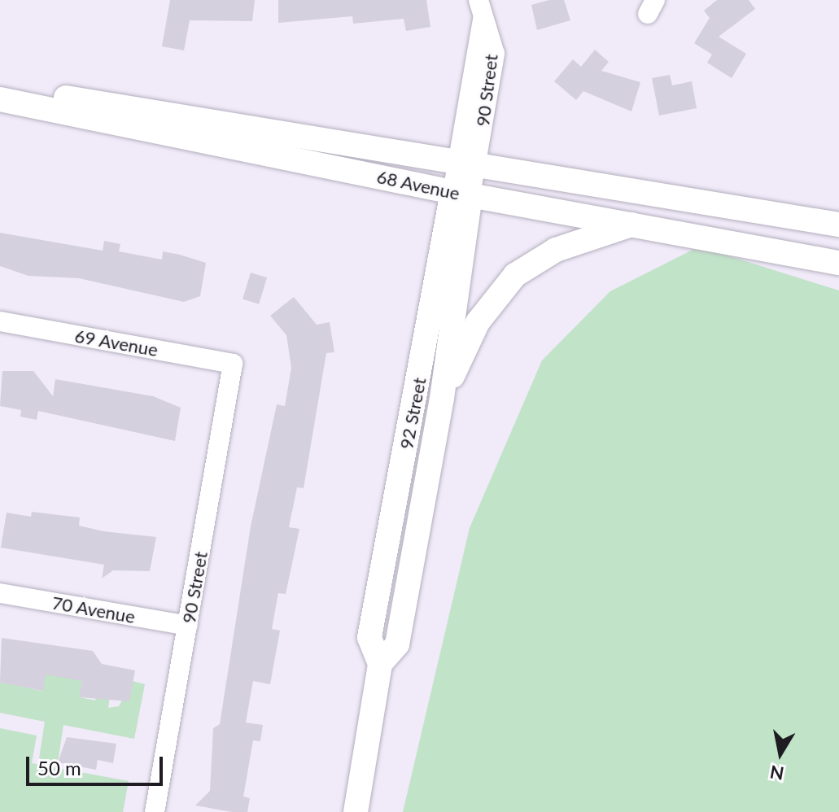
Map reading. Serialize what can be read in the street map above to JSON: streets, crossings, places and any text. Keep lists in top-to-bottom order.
{
  "streets": {
    "main road": ["68 Avenue", "92 Street"],
    "street": ["90 Street", "69 Avenue", "70 Avenue"]
  },
  "crossings": [
    ["90 Street", "68 Avenue"],
    ["90 Street", "69 Avenue"],
    ["90 Street", "92 Street"],
    ["90 Street", "70 Avenue"],
    ["68 Avenue", "92 Street"]
  ],
  "scale_bar": "50 m",
  "north": "bottom"
}
